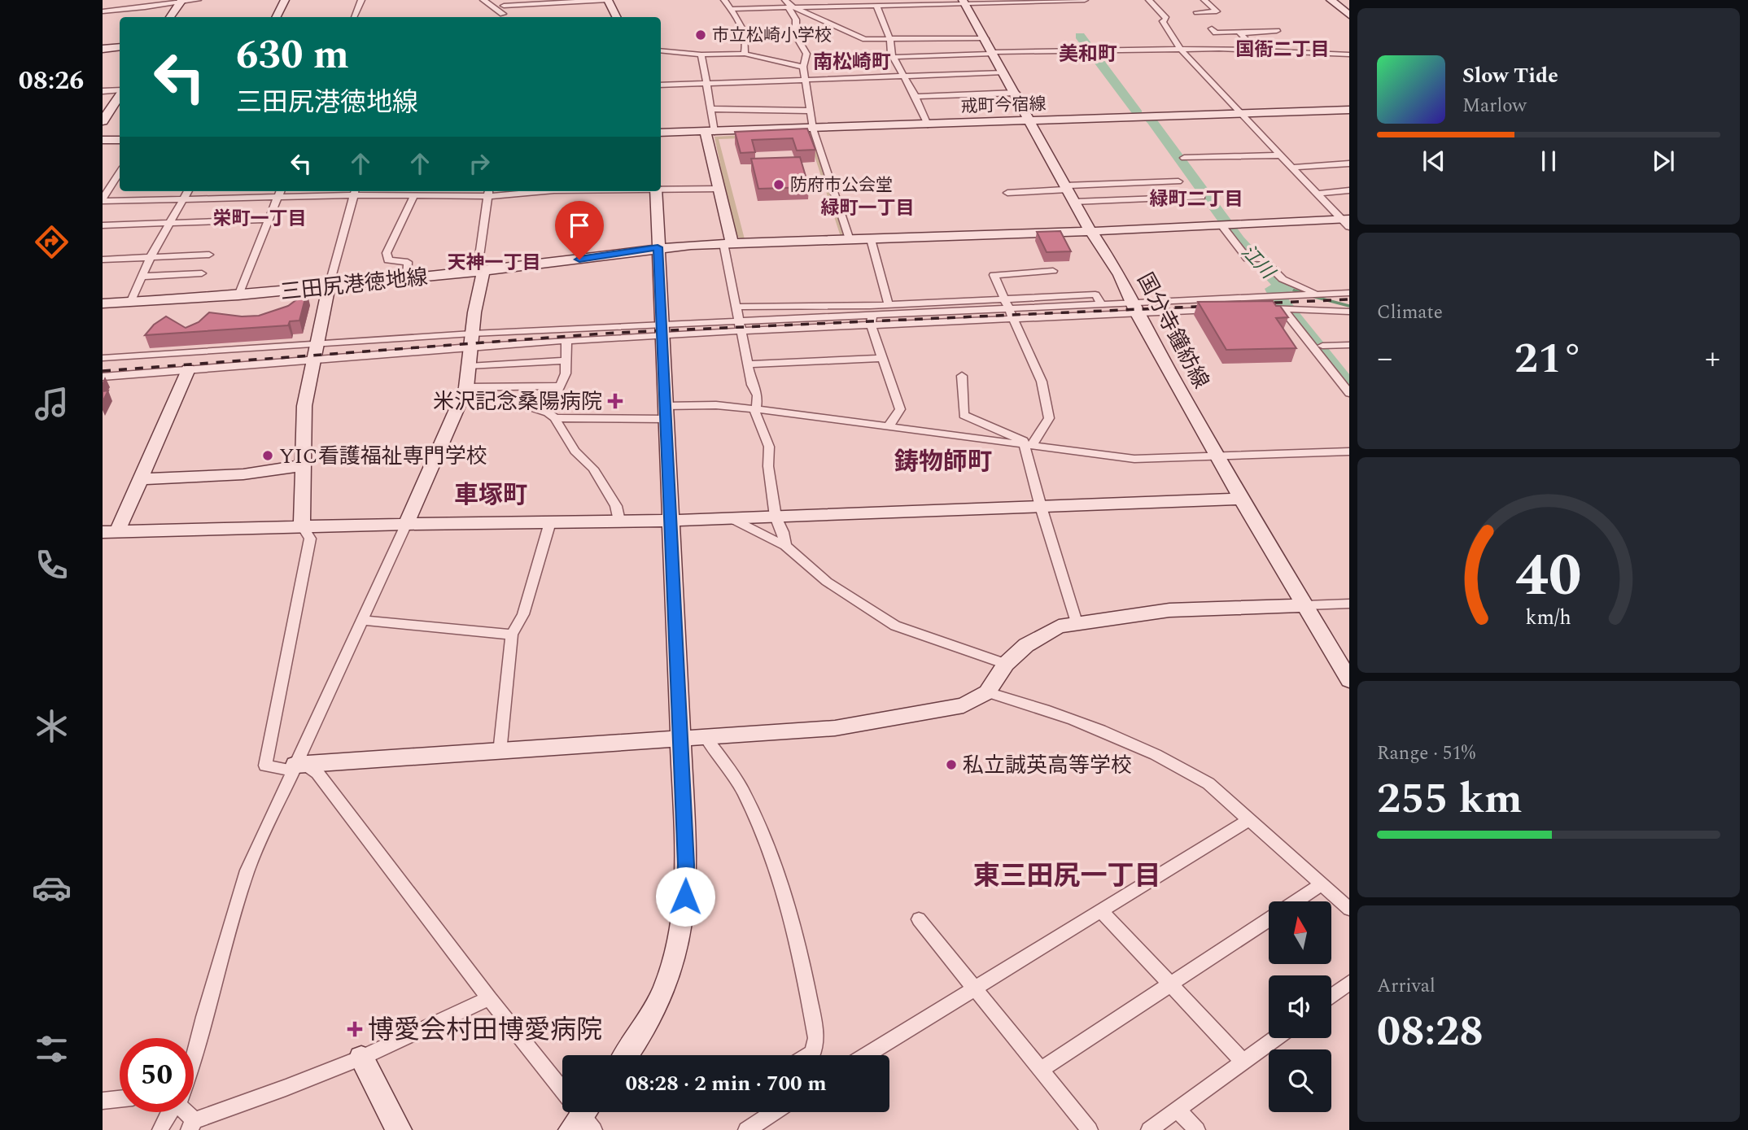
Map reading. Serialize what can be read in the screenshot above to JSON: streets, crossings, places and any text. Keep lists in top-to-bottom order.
{
  "streets": {
    "street": ["戒町今宿線", "三田尻港徳地線", "国分寺鐘紡線"]
  },
  "crossings": [
    ["戒町今宿線", "国分寺鐘紡線"],
    ["三田尻港徳地線", "国分寺鐘紡線"]
  ],
  "districts": [
    "国衙二丁目",
    "美和町",
    "南松崎町",
    "緑町二丁目",
    "緑町一丁目",
    "栄町一丁目",
    "天神一丁目",
    "鋳物師町",
    "車塚町",
    "東三田尻一丁目"
  ],
  "water": ["江川"],
  "places": {
    "other": [
      "市立松崎小学校",
      "防府市公会堂",
      "YIC看護福祉専門学校",
      "私立誠英高等学校"
    ],
    "health": ["米沢記念桑陽病院", "博愛会村田博愛病院"]
  },
  "north": "top",
  "page": {
    "tabs": "08:26",
    "turn": ["630 m", "三田尻港徳地線"],
    "song": ["Slow Tide", "Marlow"],
    "tile": [
      "Climate",
      ["Range · 51%", "255 km"],
      ["Arrival", "08:28"]
    ],
    "heat": ["−", "21°", "+"],
    "limit": "50",
    "trip": "08:28 · 2 min · 700 m",
    "gauge": ["40", "km/h"]
  }
}
